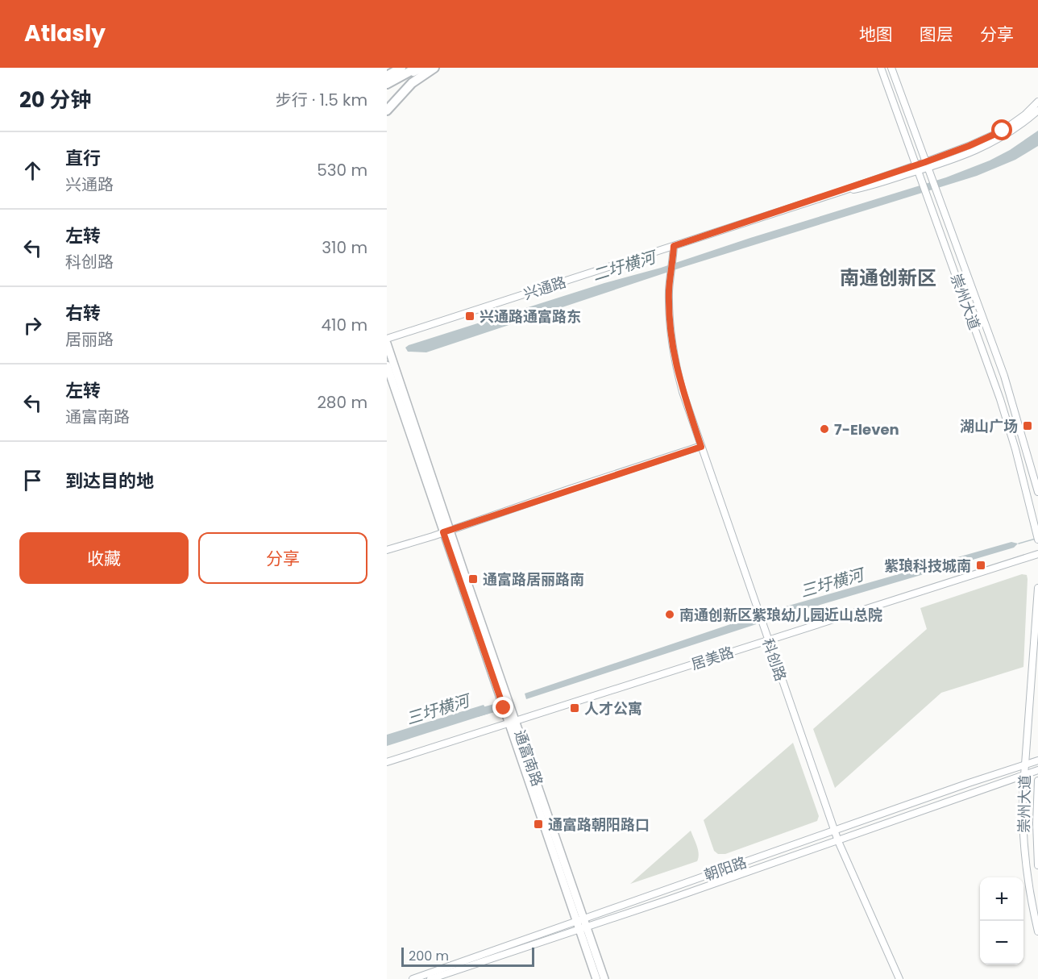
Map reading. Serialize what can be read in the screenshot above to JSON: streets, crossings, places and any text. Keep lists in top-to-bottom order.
{
  "streets": {
    "main road": [
      "兴通路",
      "崇州大道",
      "居美路",
      "科创路",
      "通富南路",
      "朝阳路"
    ]
  },
  "crossings": [
    ["兴通路", "崇州大道"],
    ["兴通路", "科创路"],
    ["崇州大道", "朝阳路"],
    ["居美路", "科创路"],
    ["居美路", "通富南路"],
    ["科创路", "朝阳路"],
    ["通富南路", "朝阳路"]
  ],
  "districts": ["南通创新区"],
  "water": ["二圩横河", "三圩横河"],
  "places": {
    "transit": [
      "兴通路通富路东",
      "湖山广场",
      "紫琅科技城南",
      "通富路居丽路南",
      "人才公寓",
      "通富路朝阳路口"
    ],
    "other": ["7-Eleven", "南通创新区紫琅幼儿园近山总院"]
  },
  "scale_bar": "200 m",
  "page": {
    "header": "Atlasly",
    "nav": ["地图", "图层", "分享"],
    "heading": ["20 分钟", "步行 · 1.5 km"],
    "list": [
      ["直行", "兴通路", "530 m"],
      ["左转", "科创路", "310 m"],
      ["右转", "居丽路", "410 m"],
      ["左转", "通富南路", "280 m"],
      "到达目的地"
    ],
    "buttons": ["收藏", "分享"],
    "map_buttons": ["+", "−"],
    "scale": "200 m"
  }
}
